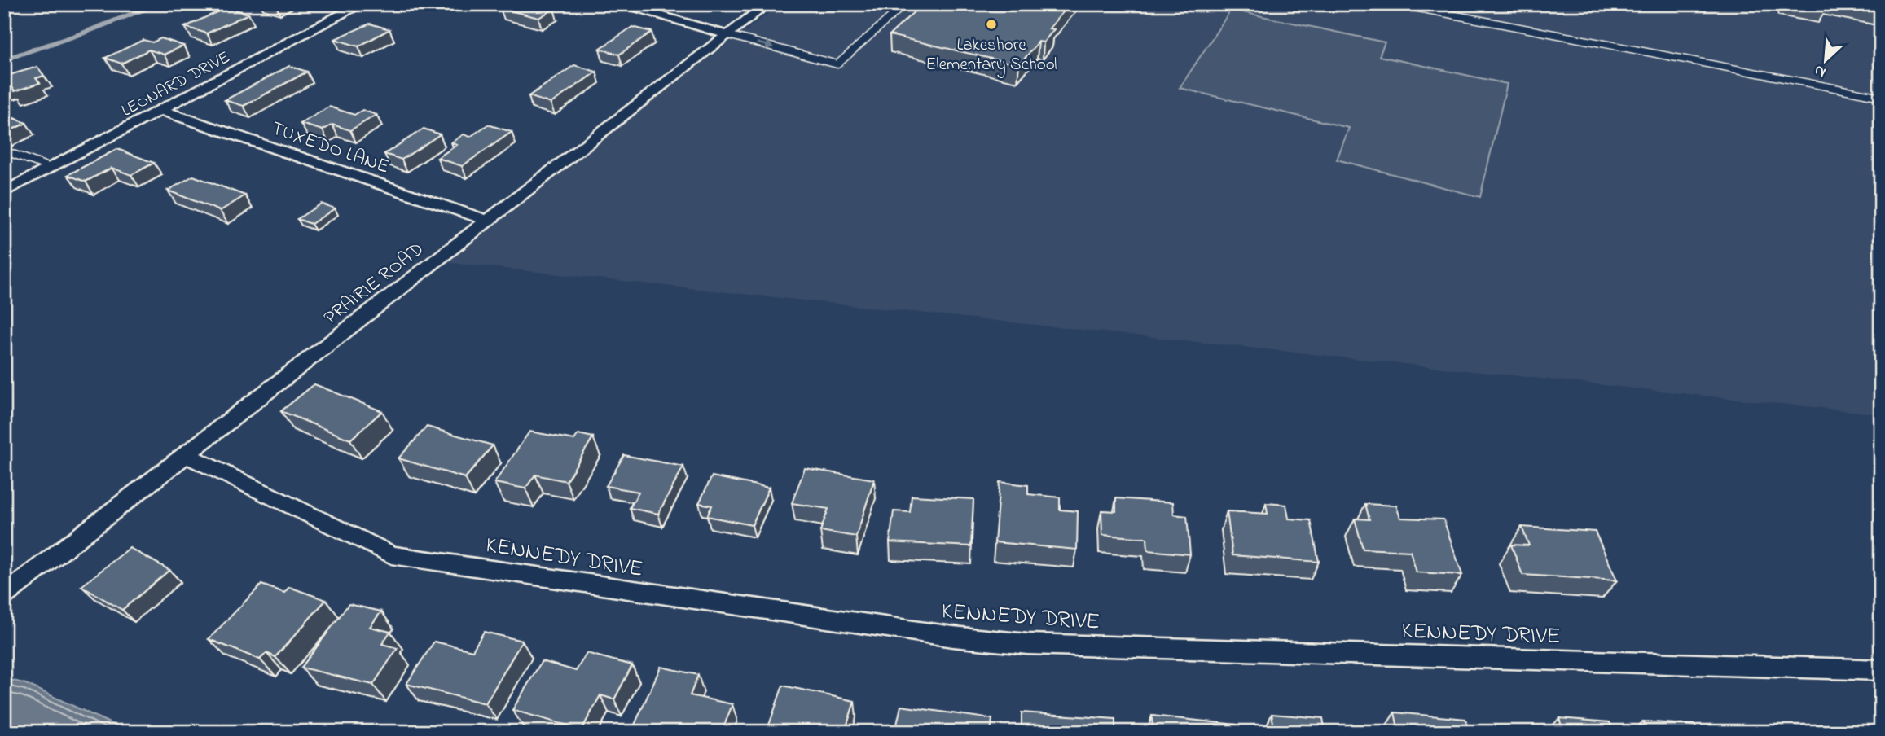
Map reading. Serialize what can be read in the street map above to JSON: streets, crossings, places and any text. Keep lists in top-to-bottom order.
{
  "streets": {
    "street": [
      "LEONARD DRIVE",
      "TUXEDO LANE",
      "PRAIRIE ROAD",
      "KENNEDY DRIVE"
    ]
  },
  "crossings": [
    ["LEONARD DRIVE", "TUXEDO LANE"],
    ["TUXEDO LANE", "PRAIRIE ROAD"],
    ["PRAIRIE ROAD", "KENNEDY DRIVE"]
  ],
  "places": ["Lakeshore Elementary School"],
  "north": "bottom left"
}
